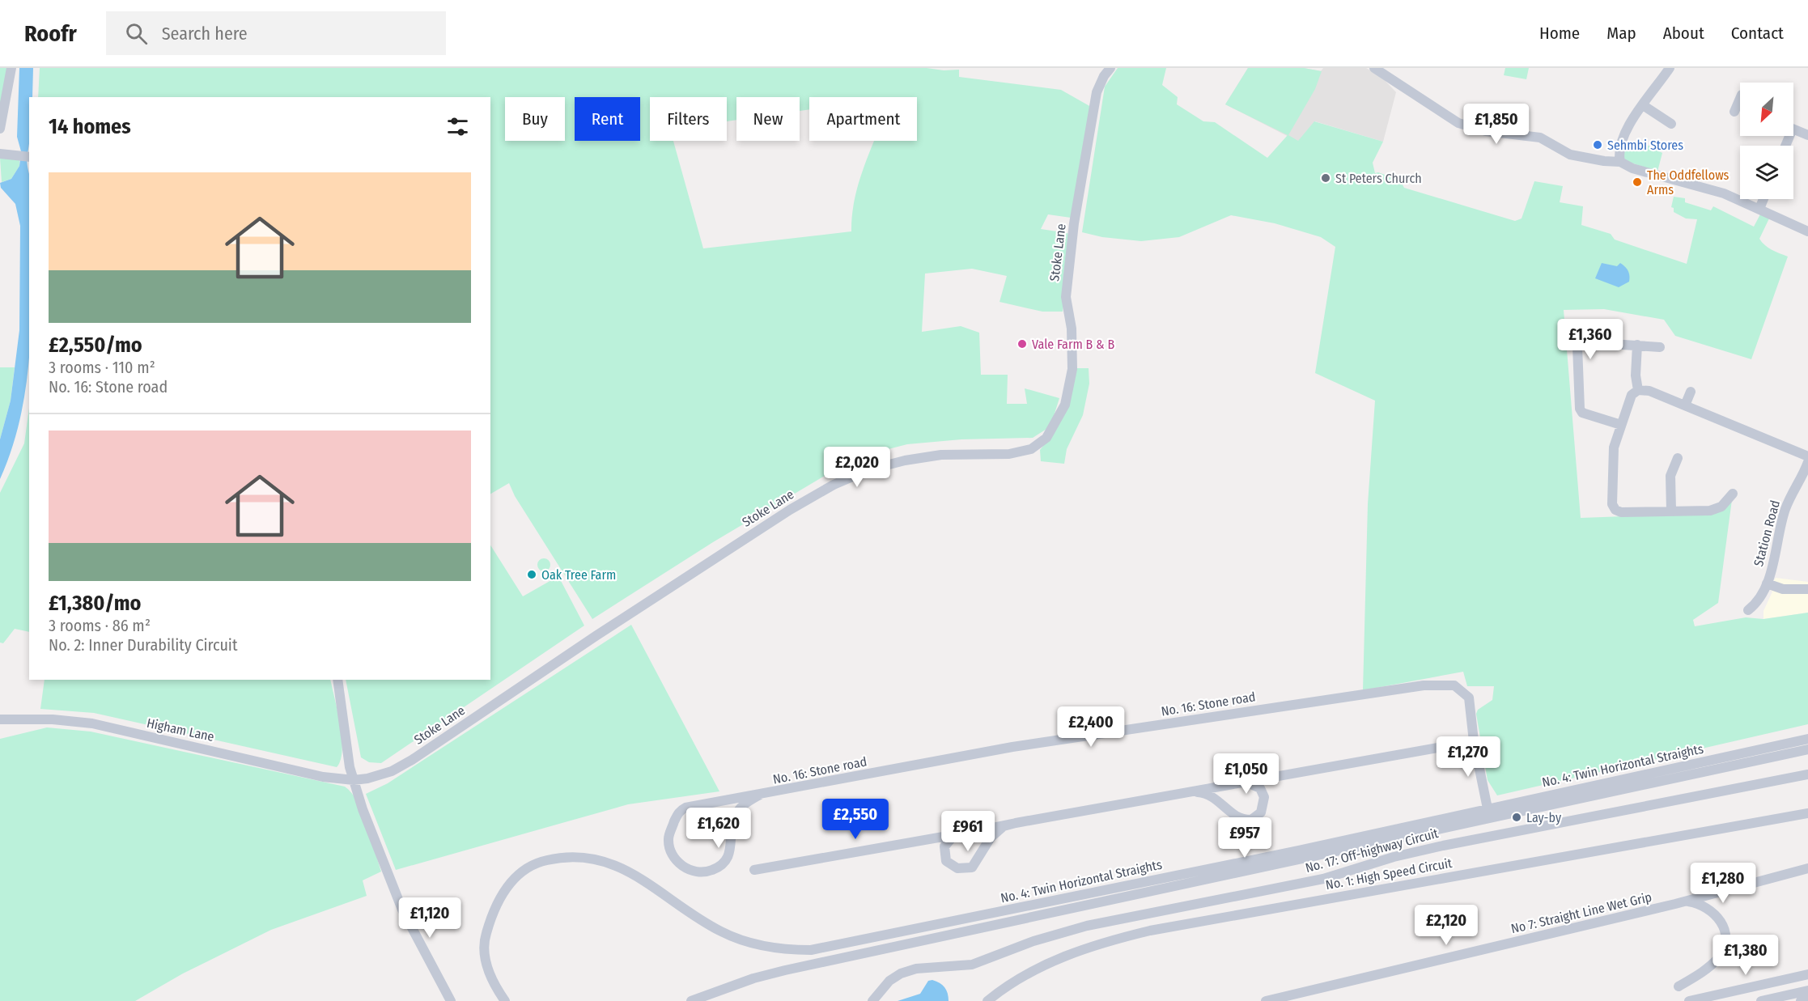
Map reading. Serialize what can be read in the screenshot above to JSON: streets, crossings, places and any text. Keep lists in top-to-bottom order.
{
  "streets": {
    "street": [
      "Stoke Lane",
      "Station Road",
      "No. 16: Stone road",
      "Higham Lane",
      "No. 4: Twin Horizontal Straights",
      "No. 17: Off-highway Circuit",
      "No. 1: High Speed Circuit",
      "No 7: Straight Line Wet Grip"
    ]
  },
  "crossings": [
    ["Stoke Lane", "Higham Lane"],
    ["No. 16: Stone road", "No. 4: Twin Horizontal Straights"]
  ],
  "places": [
    "Sehmbi Stores",
    "St Peters Church",
    "The Oddfellows Arms",
    "Vale Farm B & B",
    "Oak Tree Farm",
    "Lay-by"
  ],
  "north": "bottom left",
  "page": {
    "header": "Roofr",
    "search": "Search here",
    "nav": [
      "Home",
      "Map",
      "About",
      "Contact"
    ],
    "chip": [
      "Buy",
      "Rent",
      "Filters",
      "New",
      "Apartment"
    ],
    "heading": "14 homes",
    "price": [
      "£1,850",
      "£1,360",
      "£2,020",
      "£2,400",
      "£1,270",
      "£1,050",
      "£2,550",
      "£1,620",
      "£961",
      "£957",
      "£1,280",
      "£1,120",
      "£2,120",
      "£1,380"
    ],
    "list": [
      {
        "name": "£2,550/mo",
        "note": "3 rooms · 110 m² · No. 16: Stone road"
      },
      {
        "name": "£1,380/mo",
        "note": "3 rooms · 86 m² · No. 2: Inner Durability Circuit"
      }
    ]
  }
}
